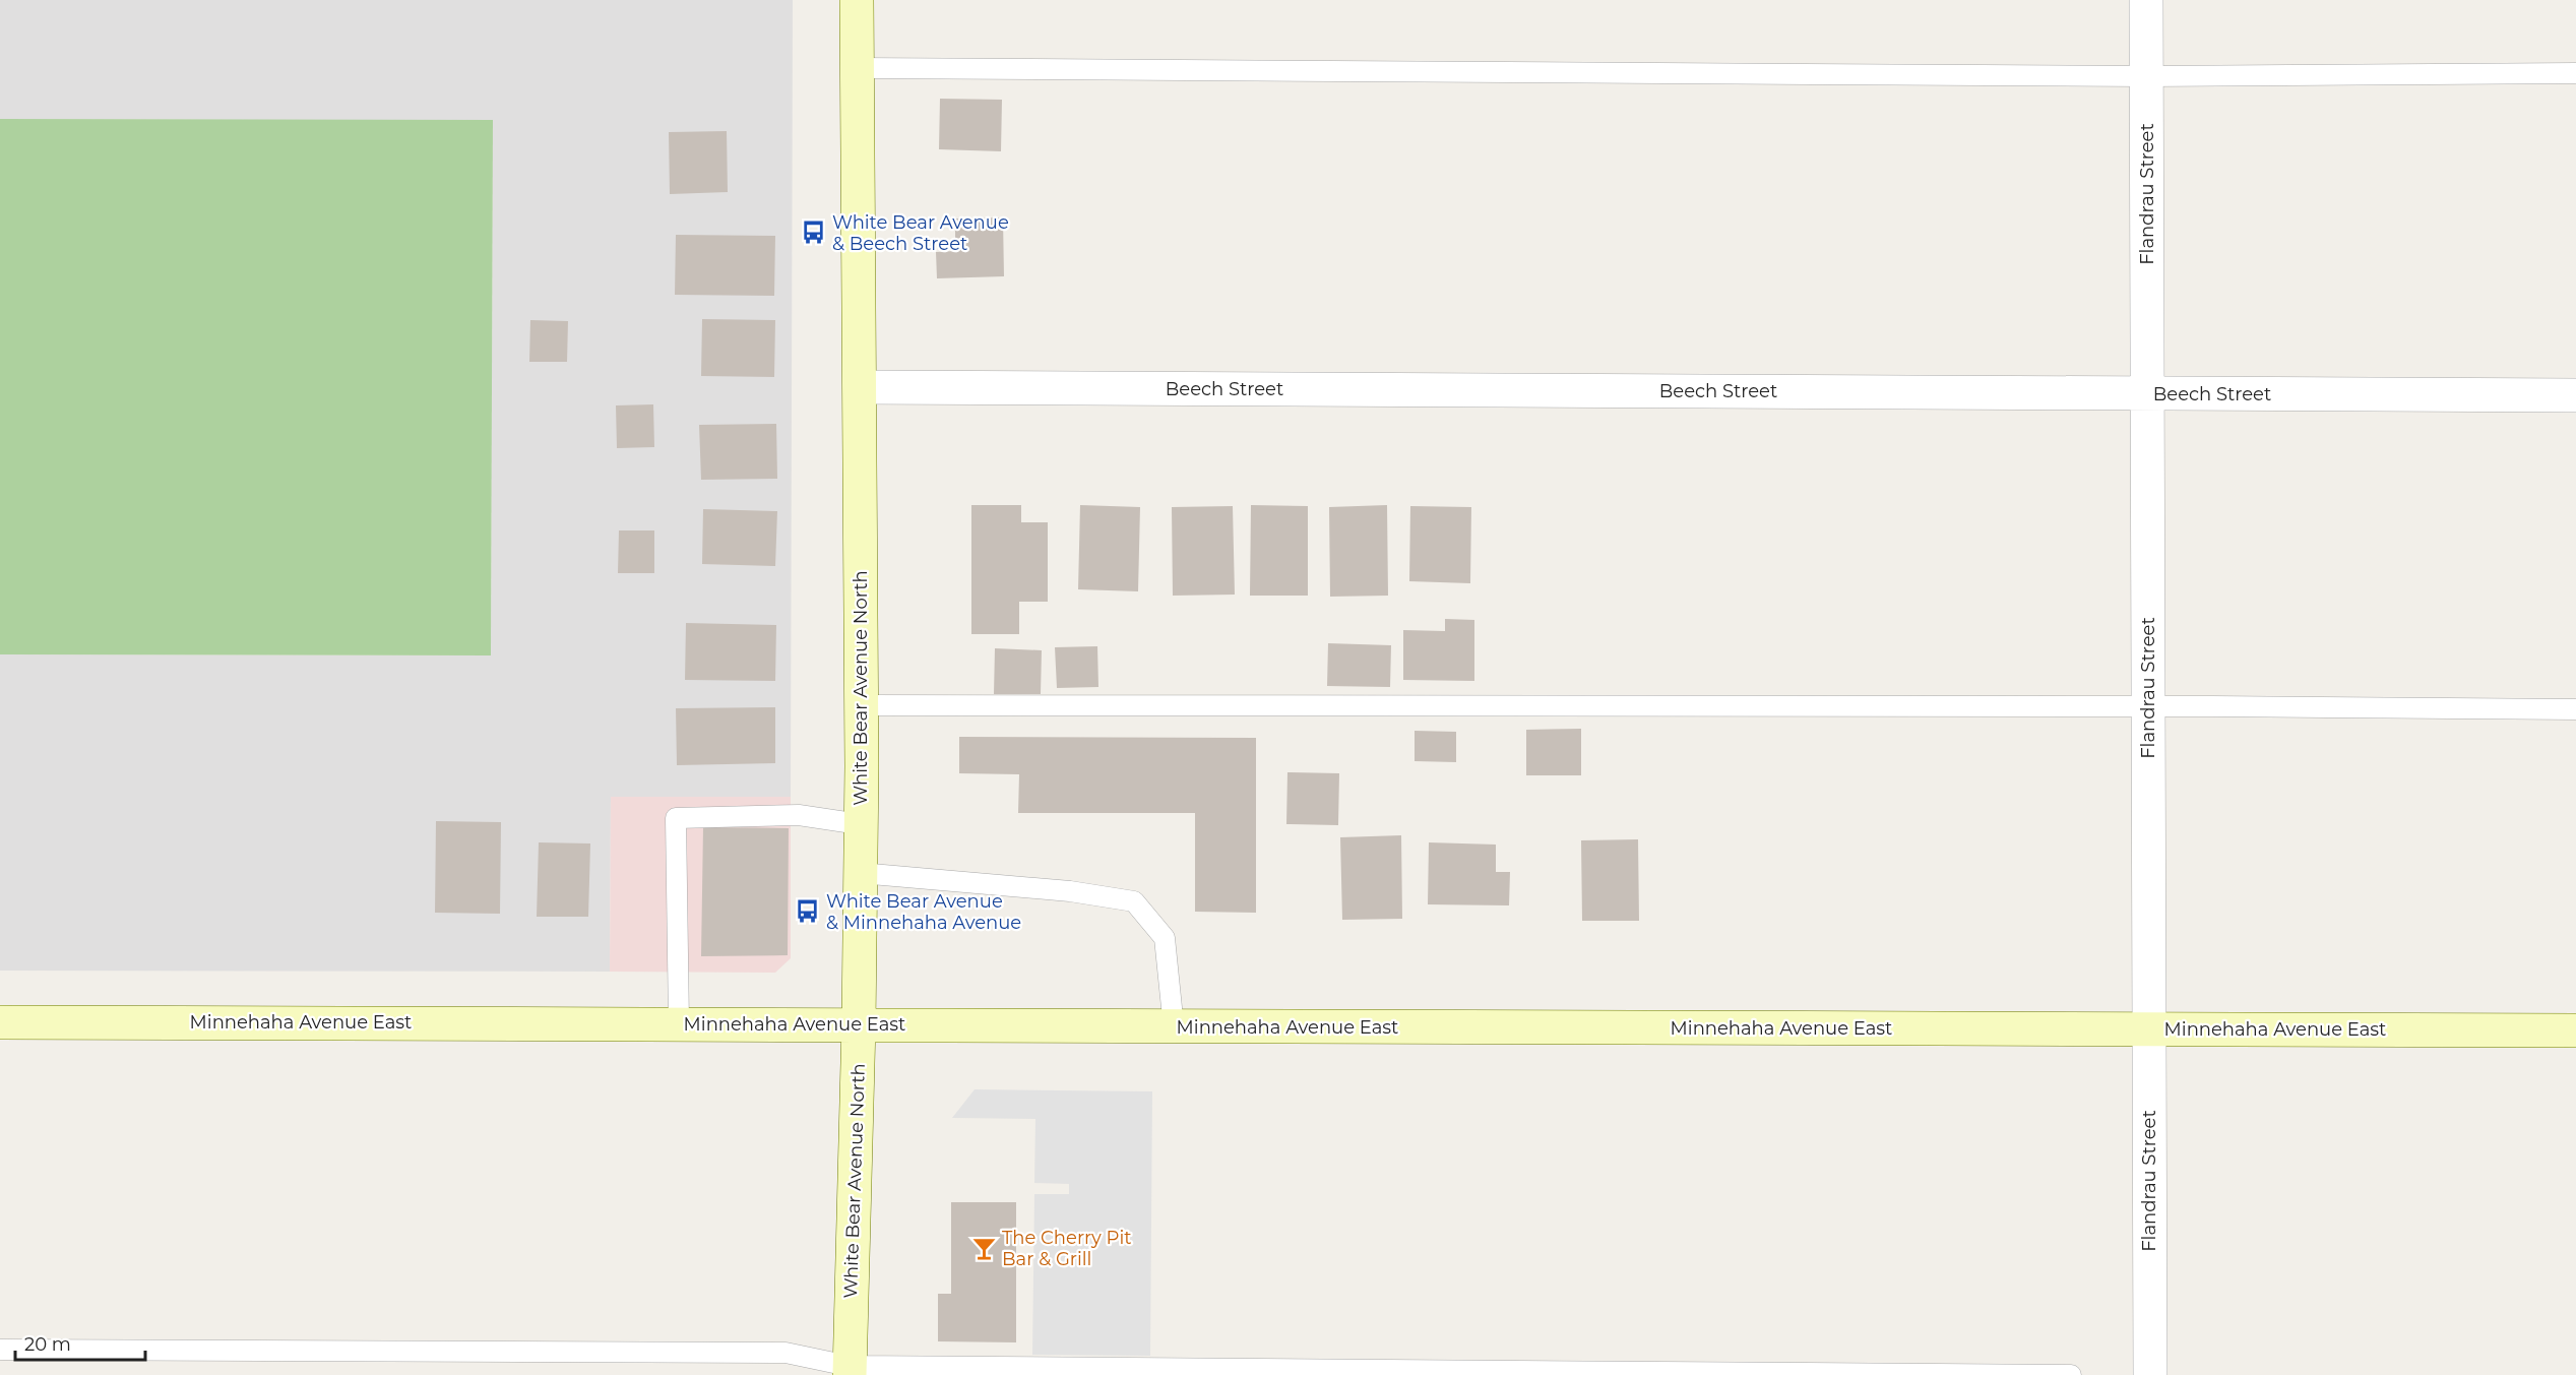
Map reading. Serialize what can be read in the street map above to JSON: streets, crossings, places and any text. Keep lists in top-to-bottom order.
{
  "streets": {
    "main road": ["White Bear Avenue North", "Minnehaha Avenue East"],
    "street": ["Flandrau Street", "Beech Street"]
  },
  "crossings": [
    ["Flandrau Street", "Beech Street"],
    ["Flandrau Street", "Minnehaha Avenue East"],
    ["Beech Street", "White Bear Avenue North"],
    ["White Bear Avenue North", "Minnehaha Avenue East"]
  ],
  "places": {
    "bus stop": ["White Bear Avenue & Beech Street", "White Bear Avenue & Minnehaha Avenue"],
    "bar": ["The Cherry Pit Bar & Grill"]
  },
  "scale_bar": "20 m"
}
